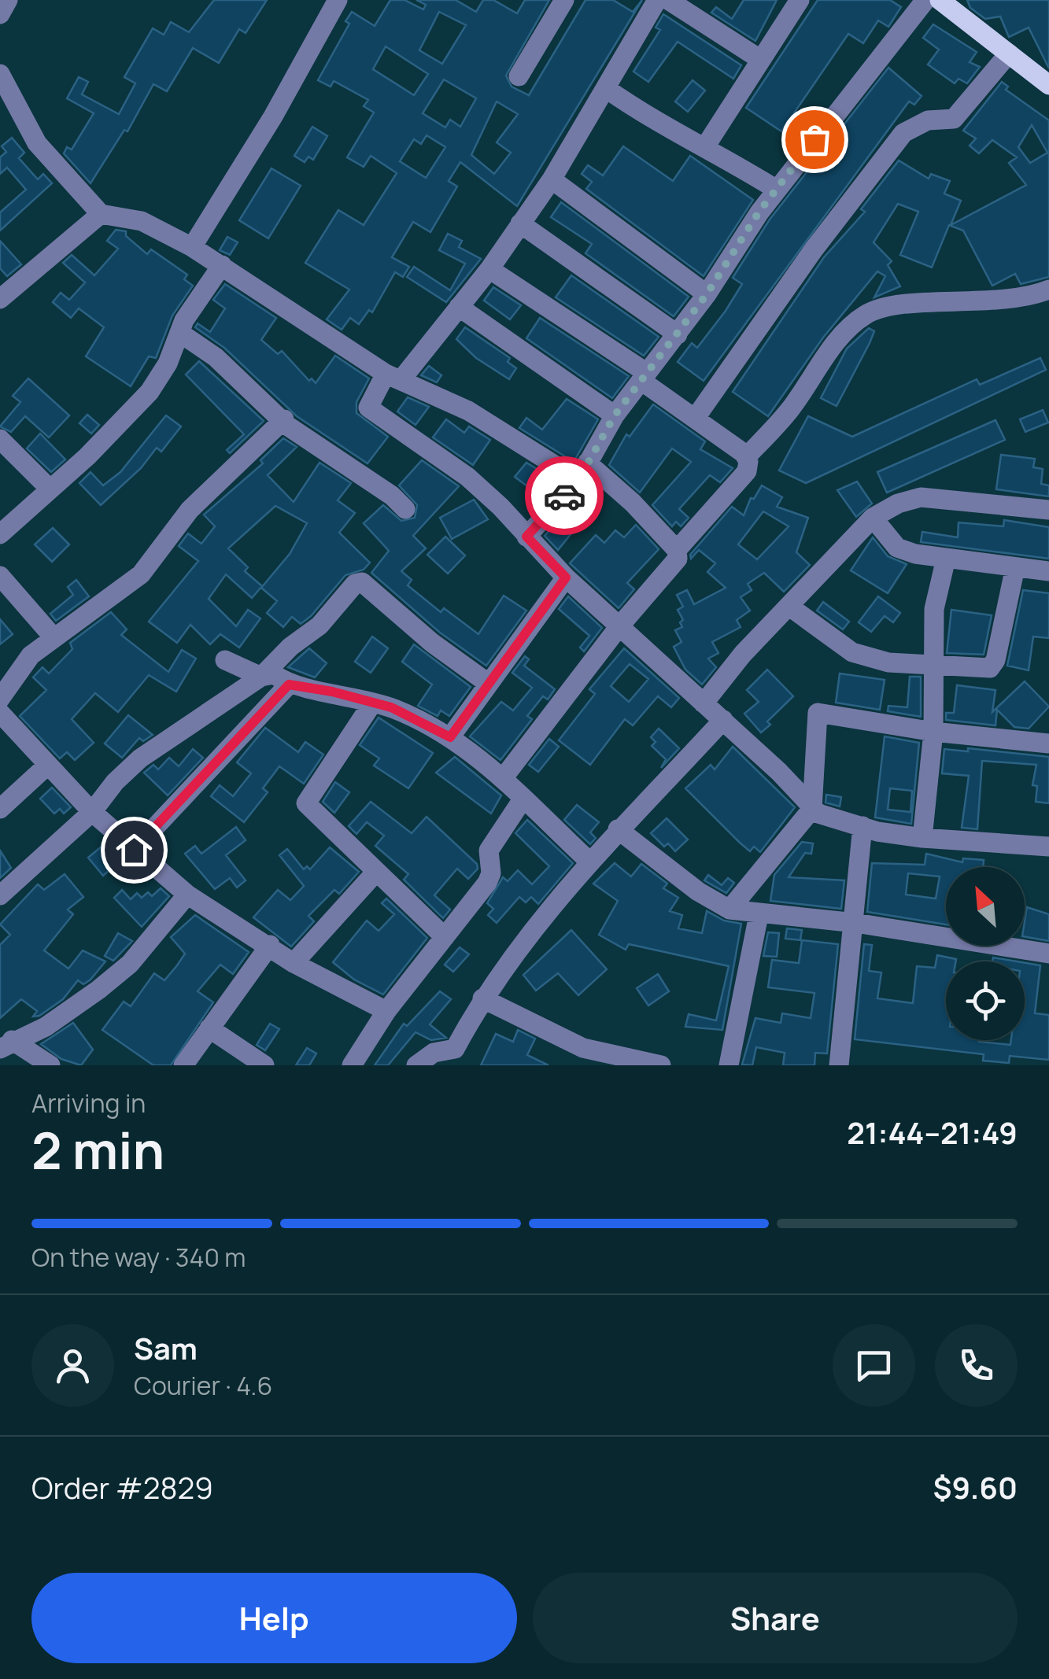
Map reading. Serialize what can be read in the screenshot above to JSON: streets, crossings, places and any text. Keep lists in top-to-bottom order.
{
  "north": "top left",
  "page": {
    "heading": ["2 min", "Arriving in", "21:44–21:49"],
    "panel": [
      "Sam",
      "Courier · 4.6",
      "Order #2829",
      "$9.60"
    ],
    "bar": "On the way · 340 m",
    "buttons": ["Help", "Share"]
  }
}
